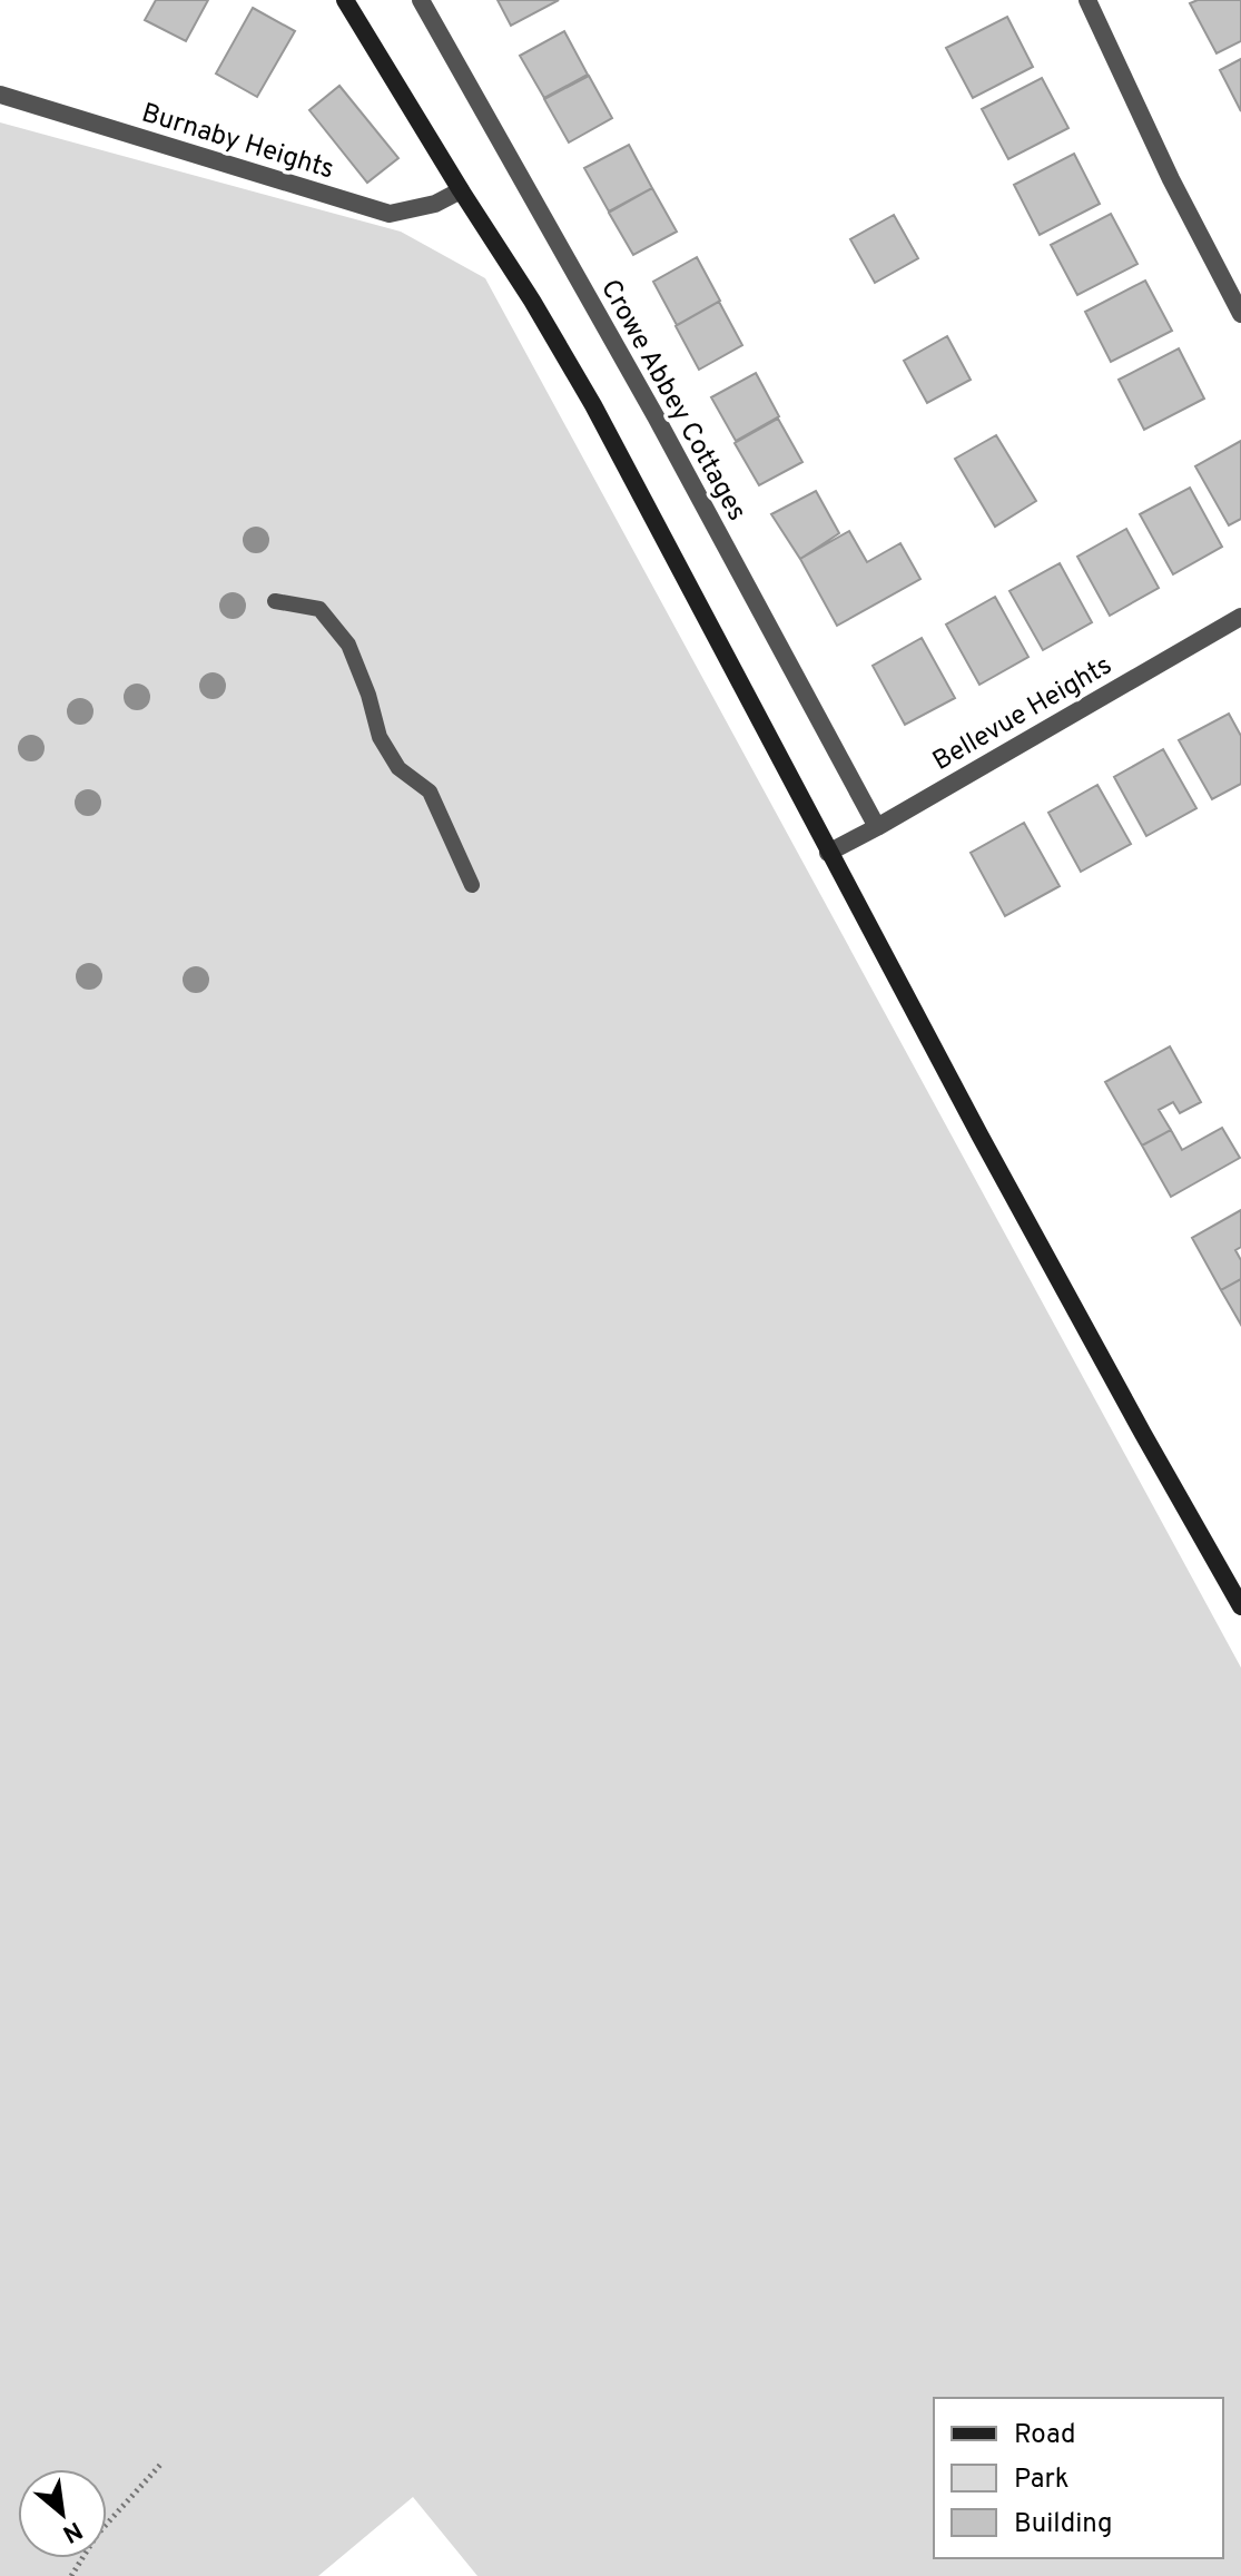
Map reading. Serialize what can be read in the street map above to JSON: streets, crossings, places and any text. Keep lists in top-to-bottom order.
{
  "streets": {
    "street": ["Burnaby Heights", "Crowe Abbey Cottages", "Bellevue Heights"]
  },
  "crossings": [
    ["Crowe Abbey Cottages", "Bellevue Heights"]
  ],
  "legend": ["Road", "Park", "Building"],
  "north": "bottom right"
}
